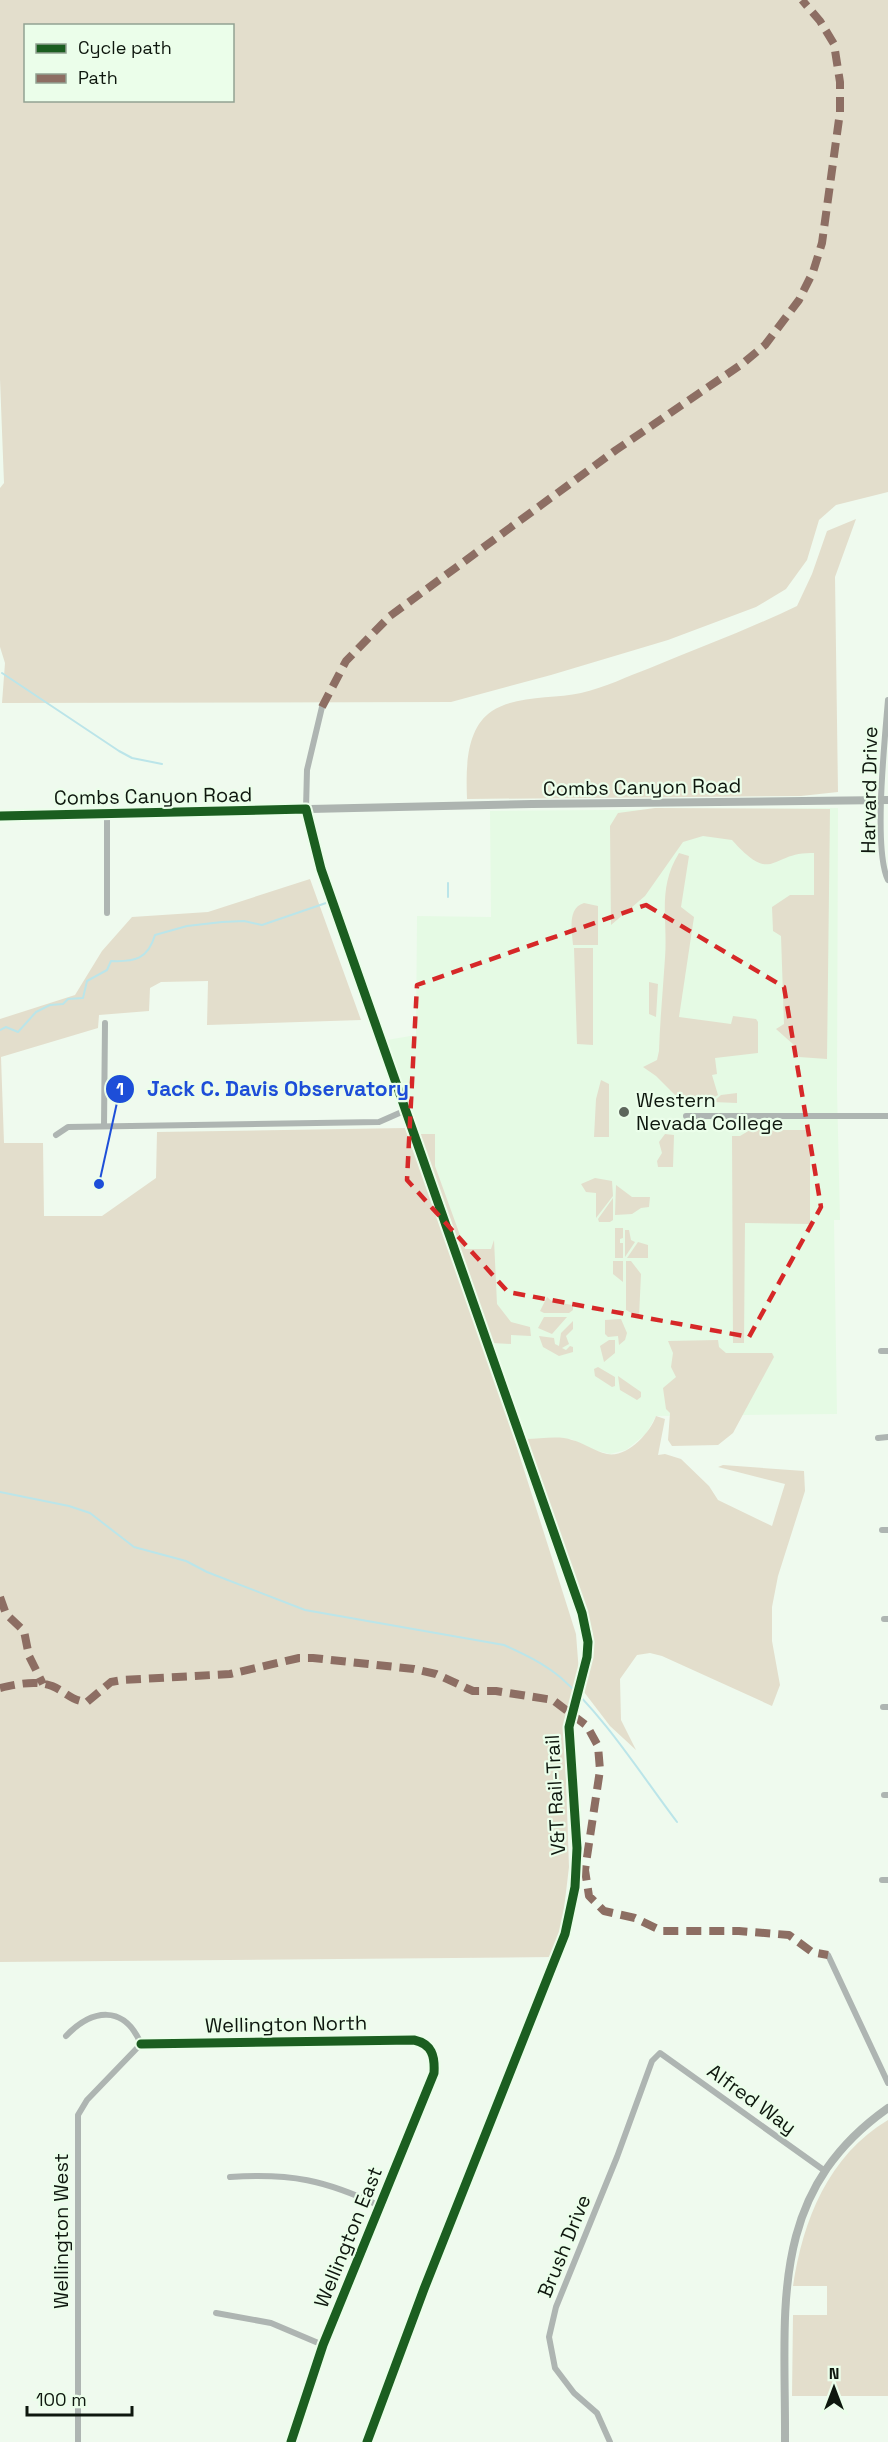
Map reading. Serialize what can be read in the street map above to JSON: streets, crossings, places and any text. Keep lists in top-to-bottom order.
{
  "streets": {
    "street": [
      "Combs Canyon Road",
      "Harvard Drive",
      "Wellington North",
      "Alfred Way",
      "Wellington West",
      "Wellington East",
      "Brush Drive"
    ],
    "cycle path": ["V&T Rail-Trail"]
  },
  "crossings": [
    ["Combs Canyon Road", "Harvard Drive"],
    ["Wellington North", "Wellington West"],
    ["Wellington North", "Wellington East"],
    ["Alfred Way", "Brush Drive"]
  ],
  "places": ["Western Nevada College", "Jack C. Davis Observatory"],
  "legend": ["Cycle path", "Path"],
  "scale_bar": "100 m",
  "north": "top"
}
